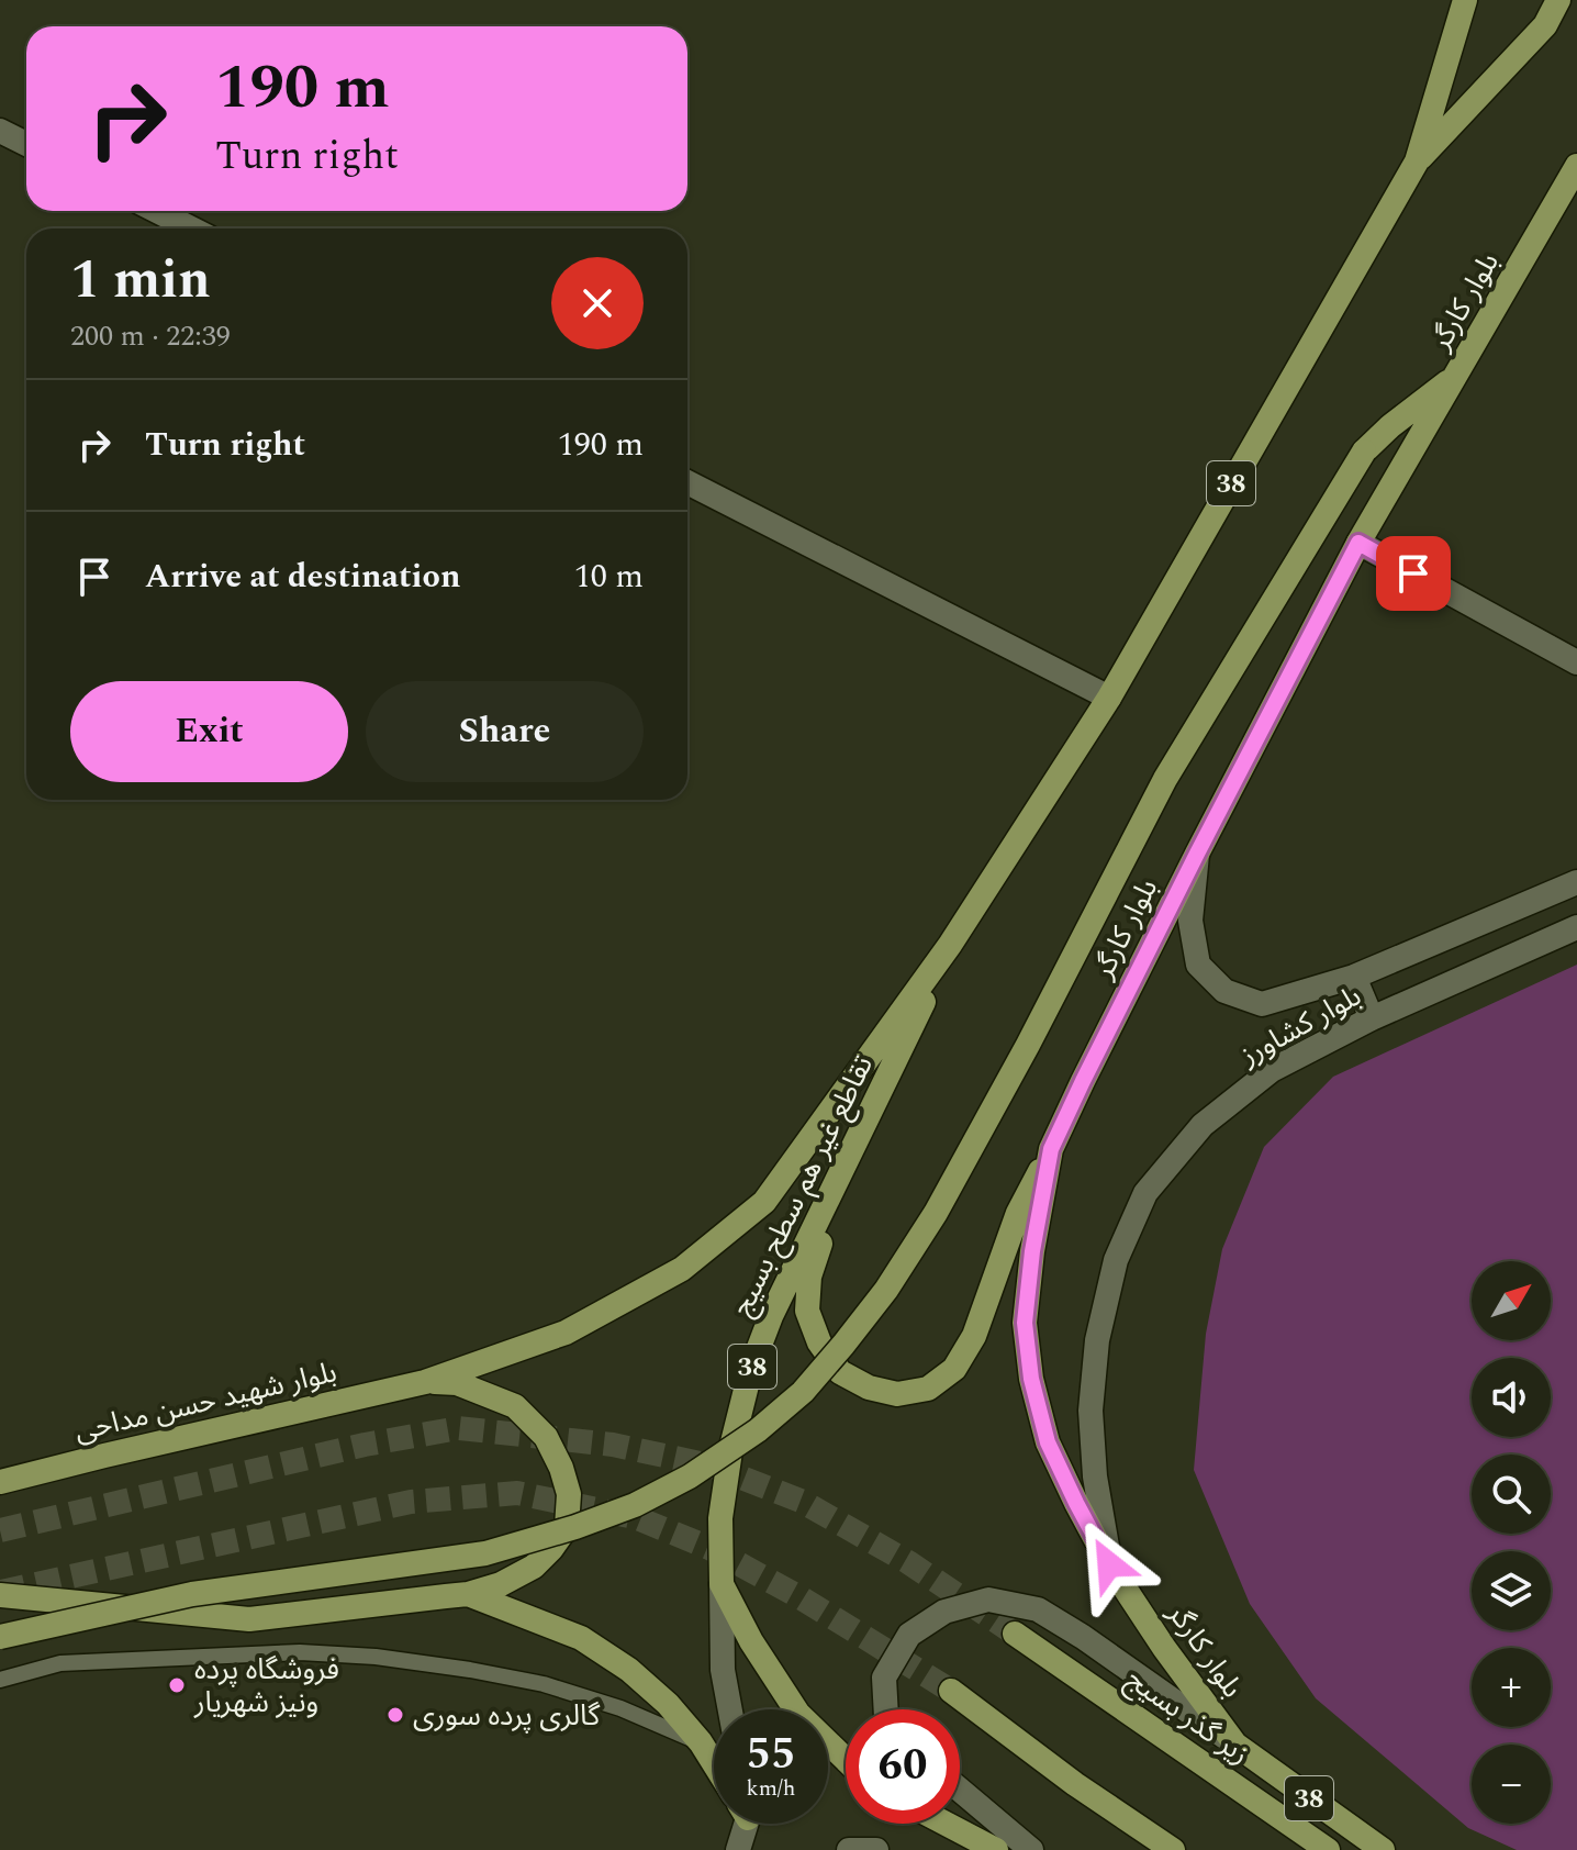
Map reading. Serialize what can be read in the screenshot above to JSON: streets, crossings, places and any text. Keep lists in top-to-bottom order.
{
  "streets": {
    "main road": [
      "بلوار کارگر",
      "38",
      "تقاطع غیر هم سطح بسیج",
      "بلوار شهید حسن مداحی",
      "زیر گذر بسیج"
    ],
    "street": ["بلوار کشاورز"]
  },
  "crossings": [
    ["بلوار کارگر", "38"],
    ["بلوار کارگر", "بلوار کشاورز"],
    ["38", "تقاطع غیر هم سطح بسیج"]
  ],
  "places": ["فروشگاه پرده ونیز شهریار", "گالری پرده سوری"],
  "north": "top right",
  "page": {
    "turn": ["190 m", "Turn right"],
    "heading": ["1 min", "200 m · 22:39"],
    "list": [
      {
        "name": "Turn right",
        "value": "190 m"
      },
      {
        "name": "Arrive at destination",
        "value": "10 m"
      }
    ],
    "buttons": ["Exit", "Share"],
    "map_buttons": ["+", "−"],
    "speed": "55 km/h",
    "limit": "60"
  }
}
